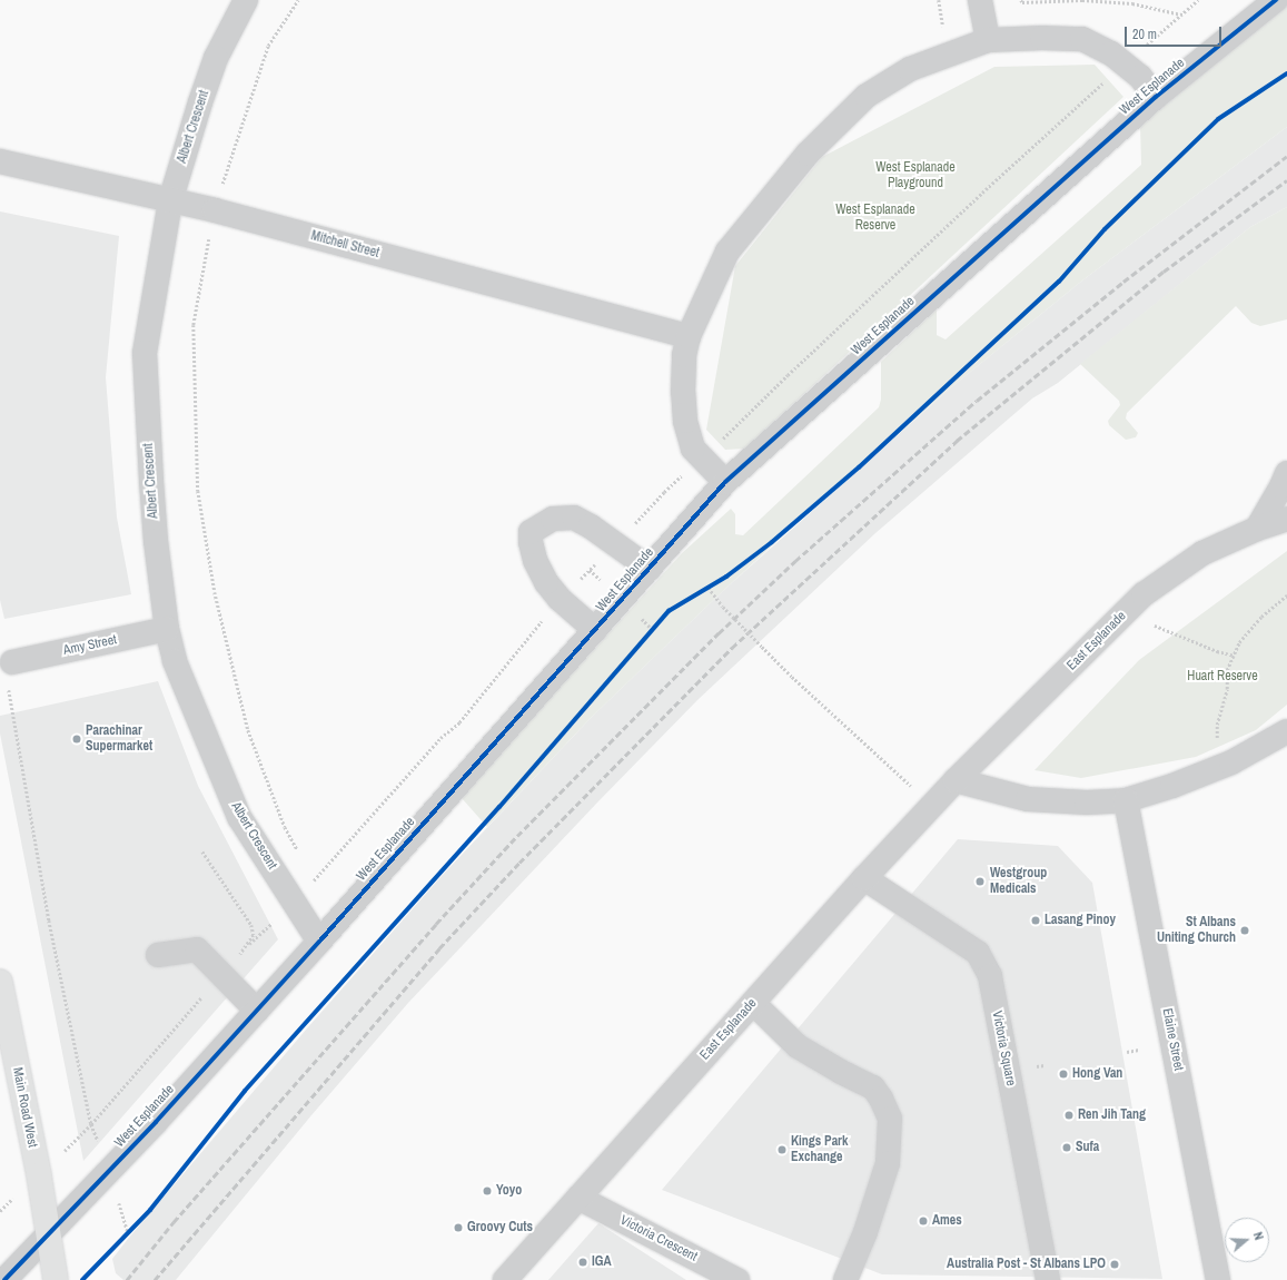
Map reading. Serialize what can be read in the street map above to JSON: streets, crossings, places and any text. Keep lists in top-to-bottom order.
{
  "streets": {
    "main road": ["Main Road West"],
    "street": [
      "West Esplanade",
      "Albert Crescent",
      "Mitchell Street",
      "East Esplanade",
      "Amy Street",
      "Elaine Street",
      "Victoria Square",
      "Victoria Crescent"
    ]
  },
  "crossings": [
    ["West Esplanade", "Albert Crescent"],
    ["West Esplanade", "Mitchell Street"],
    ["West Esplanade", "Main Road West"],
    ["Albert Crescent", "Mitchell Street"],
    ["Albert Crescent", "Amy Street"],
    ["East Esplanade", "Victoria Square"],
    ["East Esplanade", "Victoria Crescent"]
  ],
  "parks": ["West Esplanade Playground", "West Esplanade Reserve", "Huart Reserve"],
  "places": [
    "Parachinar Supermarket",
    "Westgroup Medicals",
    "Lasang Pinoy",
    "St Albans Uniting Church",
    "Hong Van",
    "Ren Jih Tang",
    "Sufa",
    "Kings Park Exchange",
    "Yoyo",
    "Ames",
    "Groovy Cuts",
    "IGA",
    "Australia Post - St Albans LPO"
  ],
  "scale_bar": "20 m",
  "north": "right"
}
